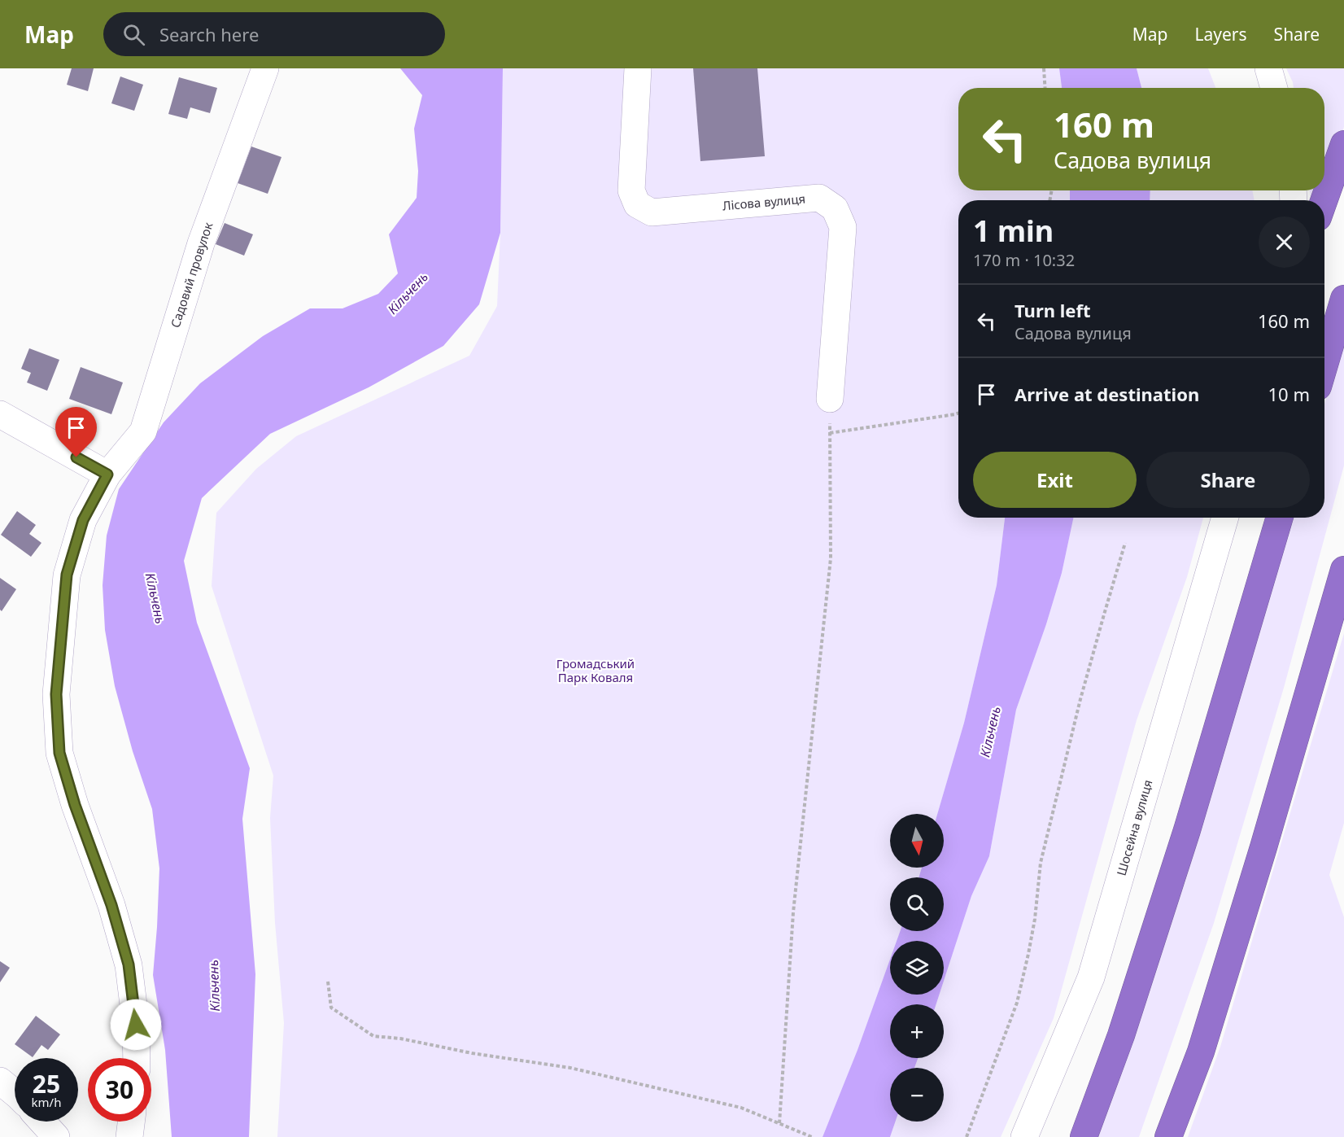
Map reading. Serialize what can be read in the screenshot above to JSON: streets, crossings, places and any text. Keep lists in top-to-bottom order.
{
  "streets": {
    "street": ["Лісова вулиця", "Садовий провулок", "Шосейна вулиця"]
  },
  "water": ["Кільчень"],
  "parks": ["Громадський Парк Коваля"],
  "north": "bottom",
  "page": {
    "header": "Map",
    "search": "Search here",
    "nav": ["Map", "Layers", "Share"],
    "turn": ["160 m", "Садова вулиця"],
    "heading": ["1 min", "170 m · 10:32"],
    "list": [
      {
        "name": "Turn left",
        "note": "Садова вулиця",
        "value": "160 m"
      },
      {
        "name": "Arrive at destination",
        "value": "10 m"
      }
    ],
    "buttons": ["Exit", "Share"],
    "map_buttons": ["+", "−"],
    "speed": "25 km/h",
    "limit": "30"
  }
}
